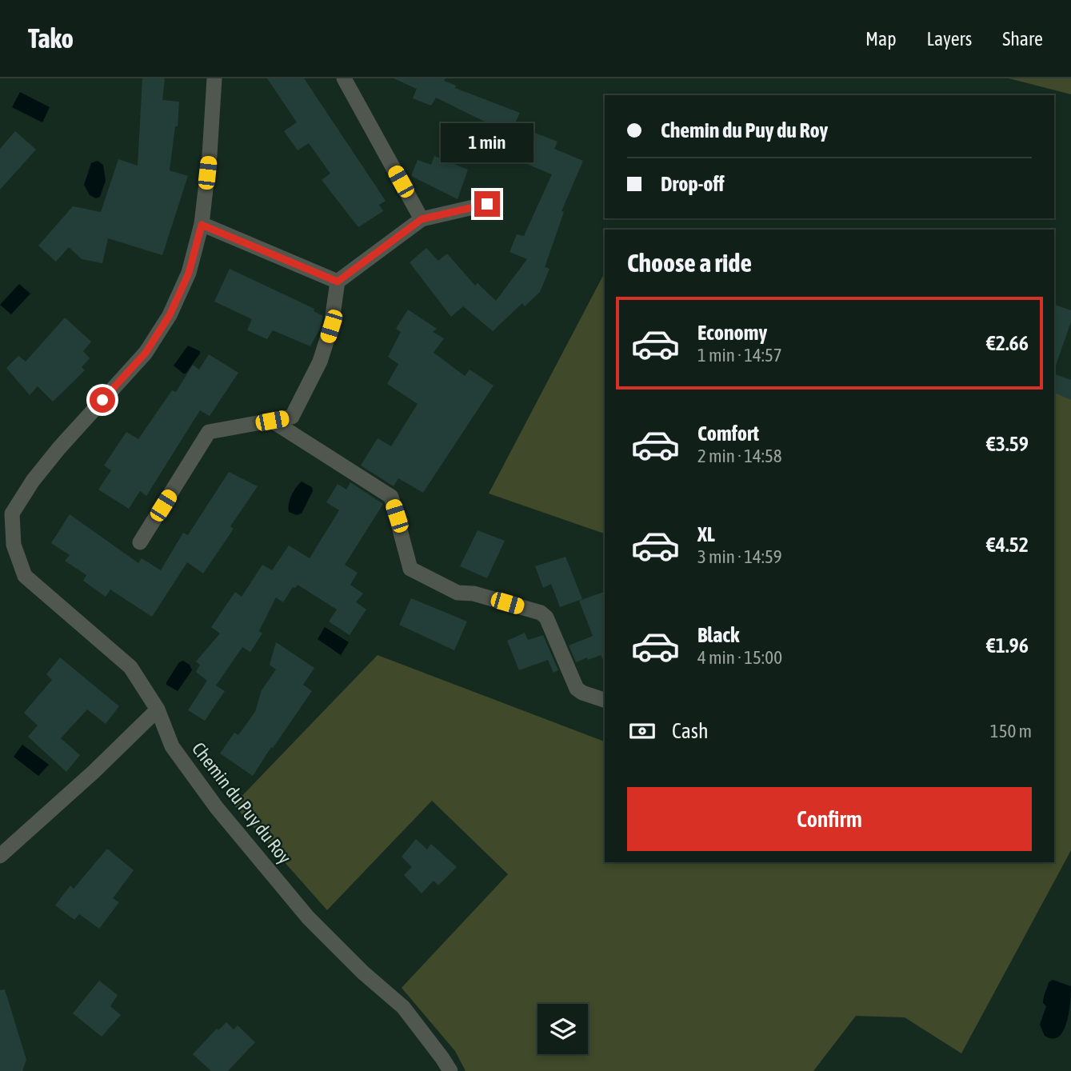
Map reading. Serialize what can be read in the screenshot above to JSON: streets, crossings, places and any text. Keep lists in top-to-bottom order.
{
  "streets": {
    "street": ["Chemin du Puy du Roy"]
  },
  "page": {
    "header": "Tako",
    "nav": ["Map", "Layers", "Share"],
    "banner": ["Chemin du Puy du Roy", "Drop-off"],
    "bubble": "1 min",
    "heading": "Choose a ride",
    "list": [
      {
        "name": "Economy",
        "note": "1 min · 14:57",
        "value": "€2.66"
      },
      {
        "name": "Comfort",
        "note": "2 min · 14:58",
        "value": "€3.59"
      },
      {
        "name": "XL",
        "note": "3 min · 14:59",
        "value": "€4.52"
      },
      {
        "name": "Black",
        "note": "4 min · 15:00",
        "value": "€1.96"
      }
    ],
    "pay": ["Cash", "150 m"],
    "buttons": "Confirm"
  }
}
